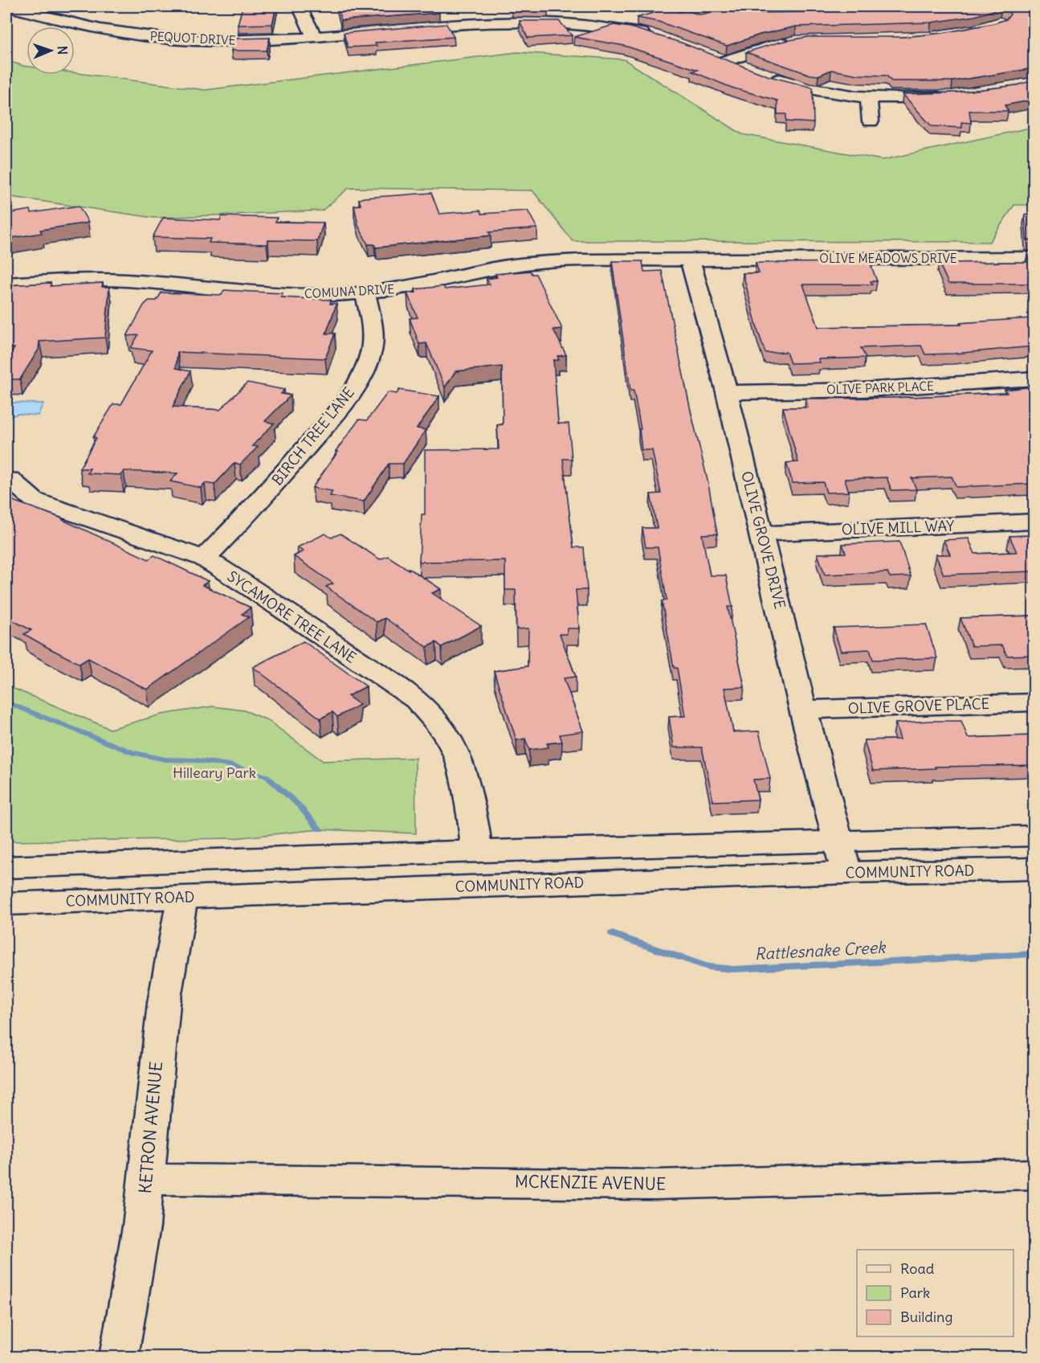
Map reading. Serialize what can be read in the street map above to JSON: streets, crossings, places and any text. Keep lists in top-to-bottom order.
{
  "streets": {
    "street": [
      "PEQUOT DRIVE",
      "OLIVE MEADOWS DRIVE",
      "COMUNA DRIVE",
      "OLIVE PARK PLACE",
      "BIRCH TREE LANE",
      "OLIVE MILL WAY",
      "OLIVE GROVE DRIVE",
      "SYCAMORE TREE LANE",
      "OLIVE GROVE PLACE",
      "COMMUNITY ROAD",
      "KETRON AVENUE",
      "MCKENZIE AVENUE"
    ]
  },
  "crossings": [
    ["OLIVE MEADOWS DRIVE", "COMUNA DRIVE"],
    ["OLIVE MEADOWS DRIVE", "OLIVE GROVE DRIVE"],
    ["COMUNA DRIVE", "BIRCH TREE LANE"],
    ["COMUNA DRIVE", "OLIVE GROVE DRIVE"],
    ["OLIVE PARK PLACE", "OLIVE GROVE DRIVE"],
    ["BIRCH TREE LANE", "SYCAMORE TREE LANE"],
    ["OLIVE MILL WAY", "OLIVE GROVE DRIVE"],
    ["OLIVE GROVE DRIVE", "OLIVE GROVE PLACE"],
    ["OLIVE GROVE DRIVE", "COMMUNITY ROAD"],
    ["COMMUNITY ROAD", "KETRON AVENUE"],
    ["KETRON AVENUE", "MCKENZIE AVENUE"]
  ],
  "water": ["Rattlesnake Creek"],
  "parks": ["Hilleary Park"],
  "legend": ["Road", "Park", "Building"],
  "north": "right"
}
